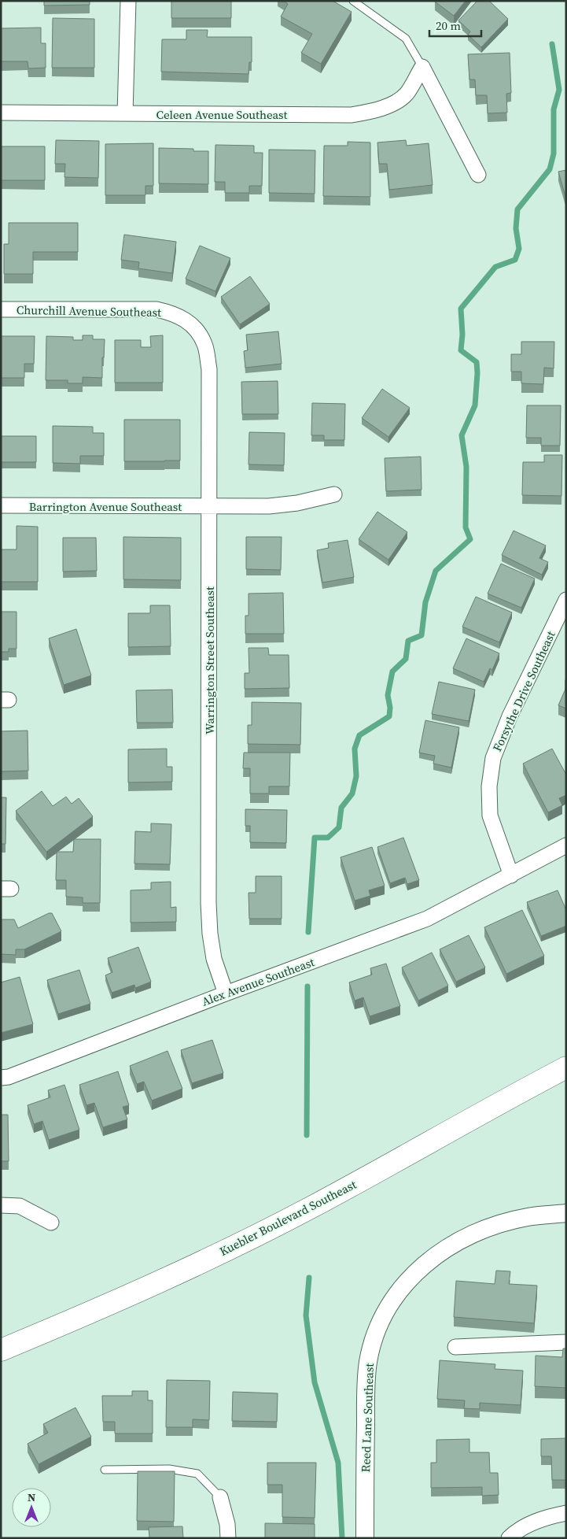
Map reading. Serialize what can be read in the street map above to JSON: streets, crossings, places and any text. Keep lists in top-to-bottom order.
{
  "streets": {
    "main road": ["Kuebler Boulevard Southeast"],
    "street": [
      "Celeen Avenue Southeast",
      "Churchill Avenue Southeast",
      "Barrington Avenue Southeast",
      "Warrington Street Southeast",
      "Forsythe Drive Southeast",
      "Alex Avenue Southeast",
      "Reed Lane Southeast"
    ]
  },
  "crossings": [
    ["Churchill Avenue Southeast", "Warrington Street Southeast"],
    ["Barrington Avenue Southeast", "Warrington Street Southeast"],
    ["Warrington Street Southeast", "Alex Avenue Southeast"],
    ["Forsythe Drive Southeast", "Alex Avenue Southeast"]
  ],
  "scale_bar": "20 m",
  "north": "top"
}
